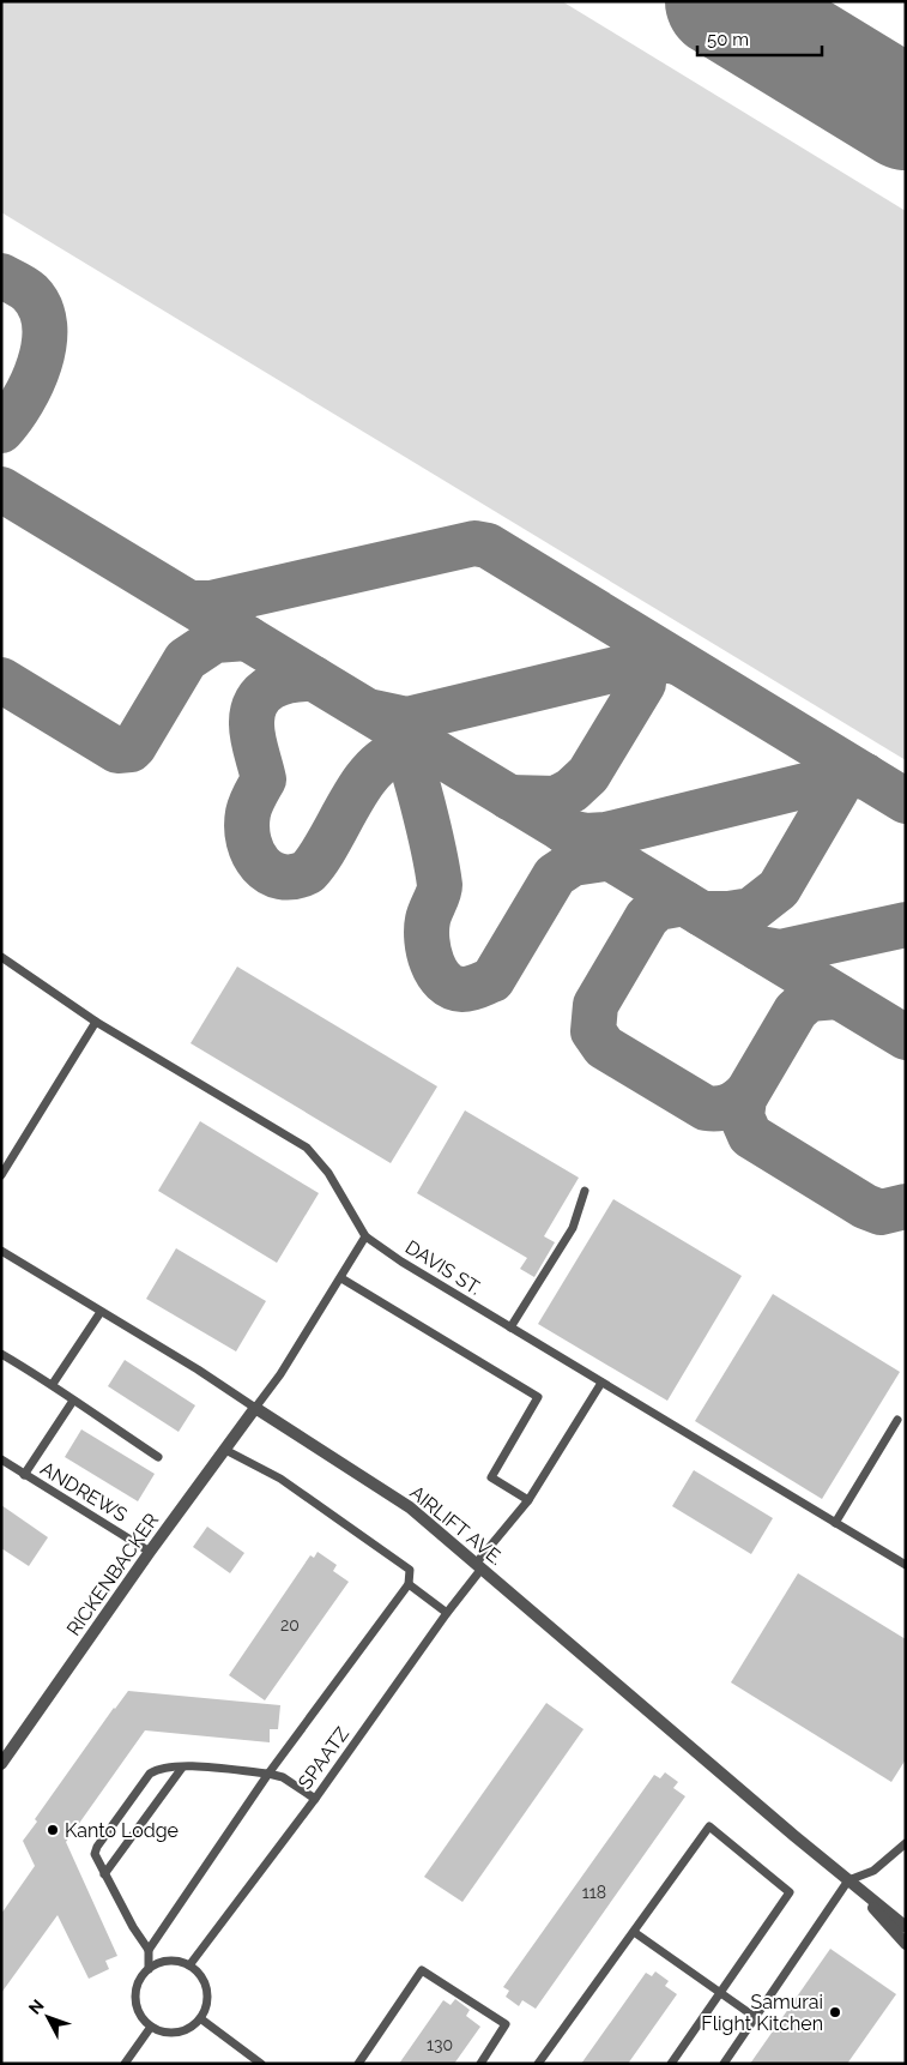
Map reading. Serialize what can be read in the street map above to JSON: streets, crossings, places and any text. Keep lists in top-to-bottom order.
{
  "streets": {
    "street": ["AIRLIFT AVE.", "RICKENBACKER"],
    "lane": ["DAVIS ST.", "ANDREWS", "SPAATZ"]
  },
  "crossings": [
    ["DAVIS ST.", "SPAATZ"],
    ["ANDREWS", "RICKENBACKER"],
    ["AIRLIFT AVE.", "RICKENBACKER"],
    ["AIRLIFT AVE.", "SPAATZ"]
  ],
  "places": ["Kanto Lodge", "Samurai Flight Kitchen"],
  "house_numbers": ["20", "118", "130"],
  "scale_bar": "50 m",
  "north": "top left"
}
